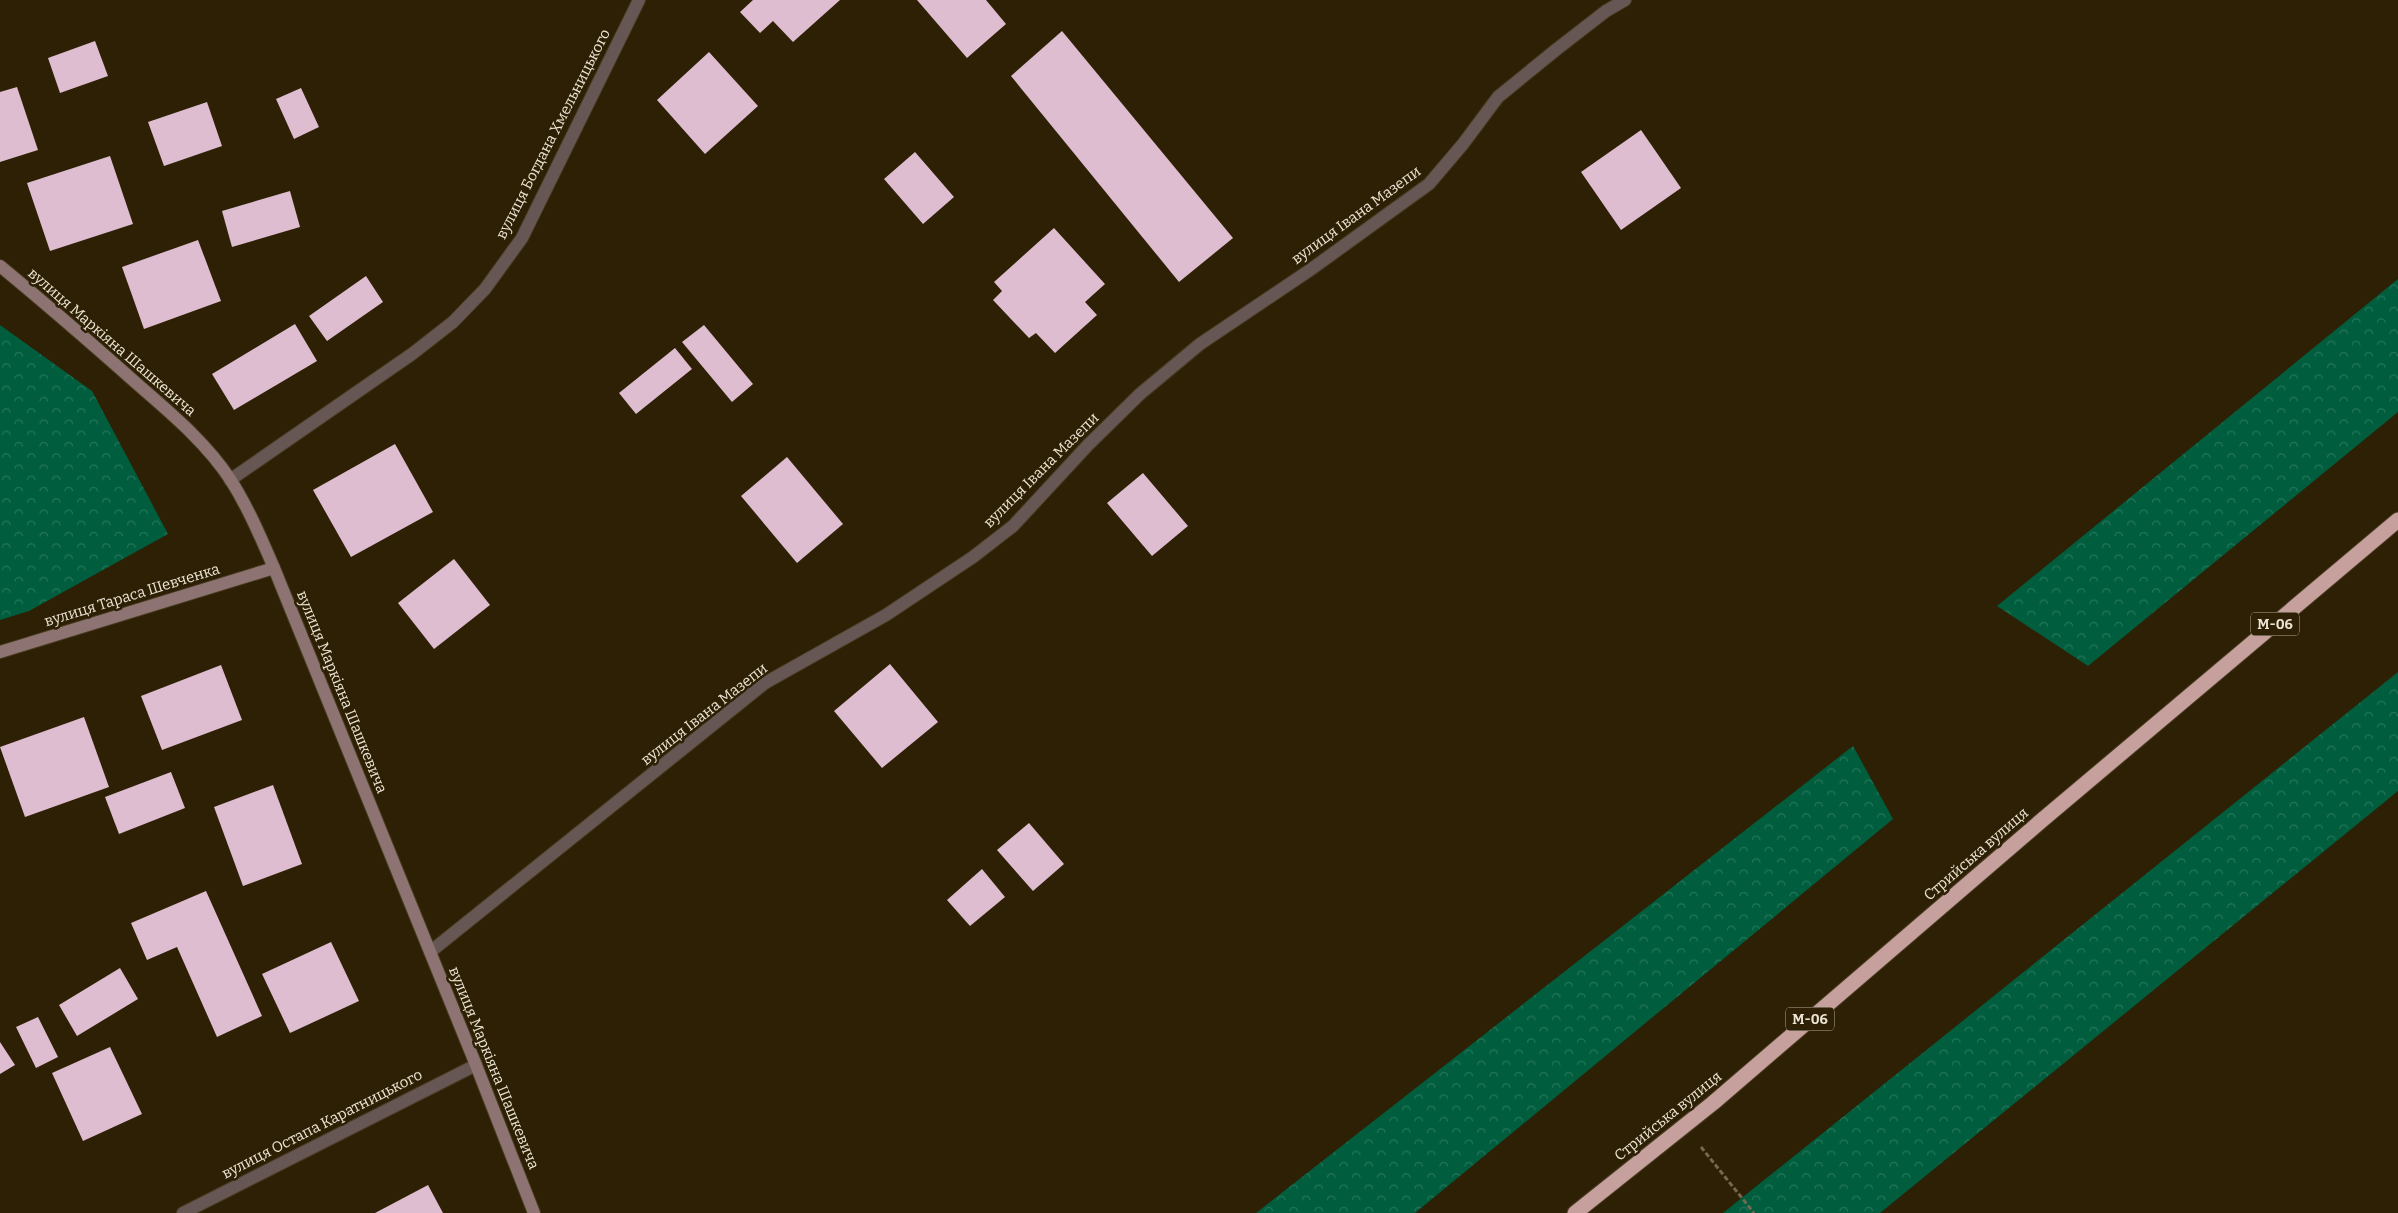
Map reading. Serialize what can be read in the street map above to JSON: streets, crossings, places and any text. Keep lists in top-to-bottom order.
{
  "streets": {
    "highway": ["М-06", "Стрийська вулиця"],
    "street": [
      "вулиця Богдана Хмельницького",
      "вулиця Івана Мазепи",
      "вулиця Маркіяна Шашкевича",
      "вулиця Тараса Шевченка",
      "вулиця Остапа Каратницького"
    ]
  },
  "crossings": [
    ["вулиця Богдана Хмельницького", "вулиця Маркіяна Шашкевича"],
    ["вулиця Івана Мазепи", "вулиця Маркіяна Шашкевича"],
    ["вулиця Маркіяна Шашкевича", "вулиця Тараса Шевченка"],
    ["вулиця Маркіяна Шашкевича", "вулиця Остапа Каратницького"]
  ]
}
